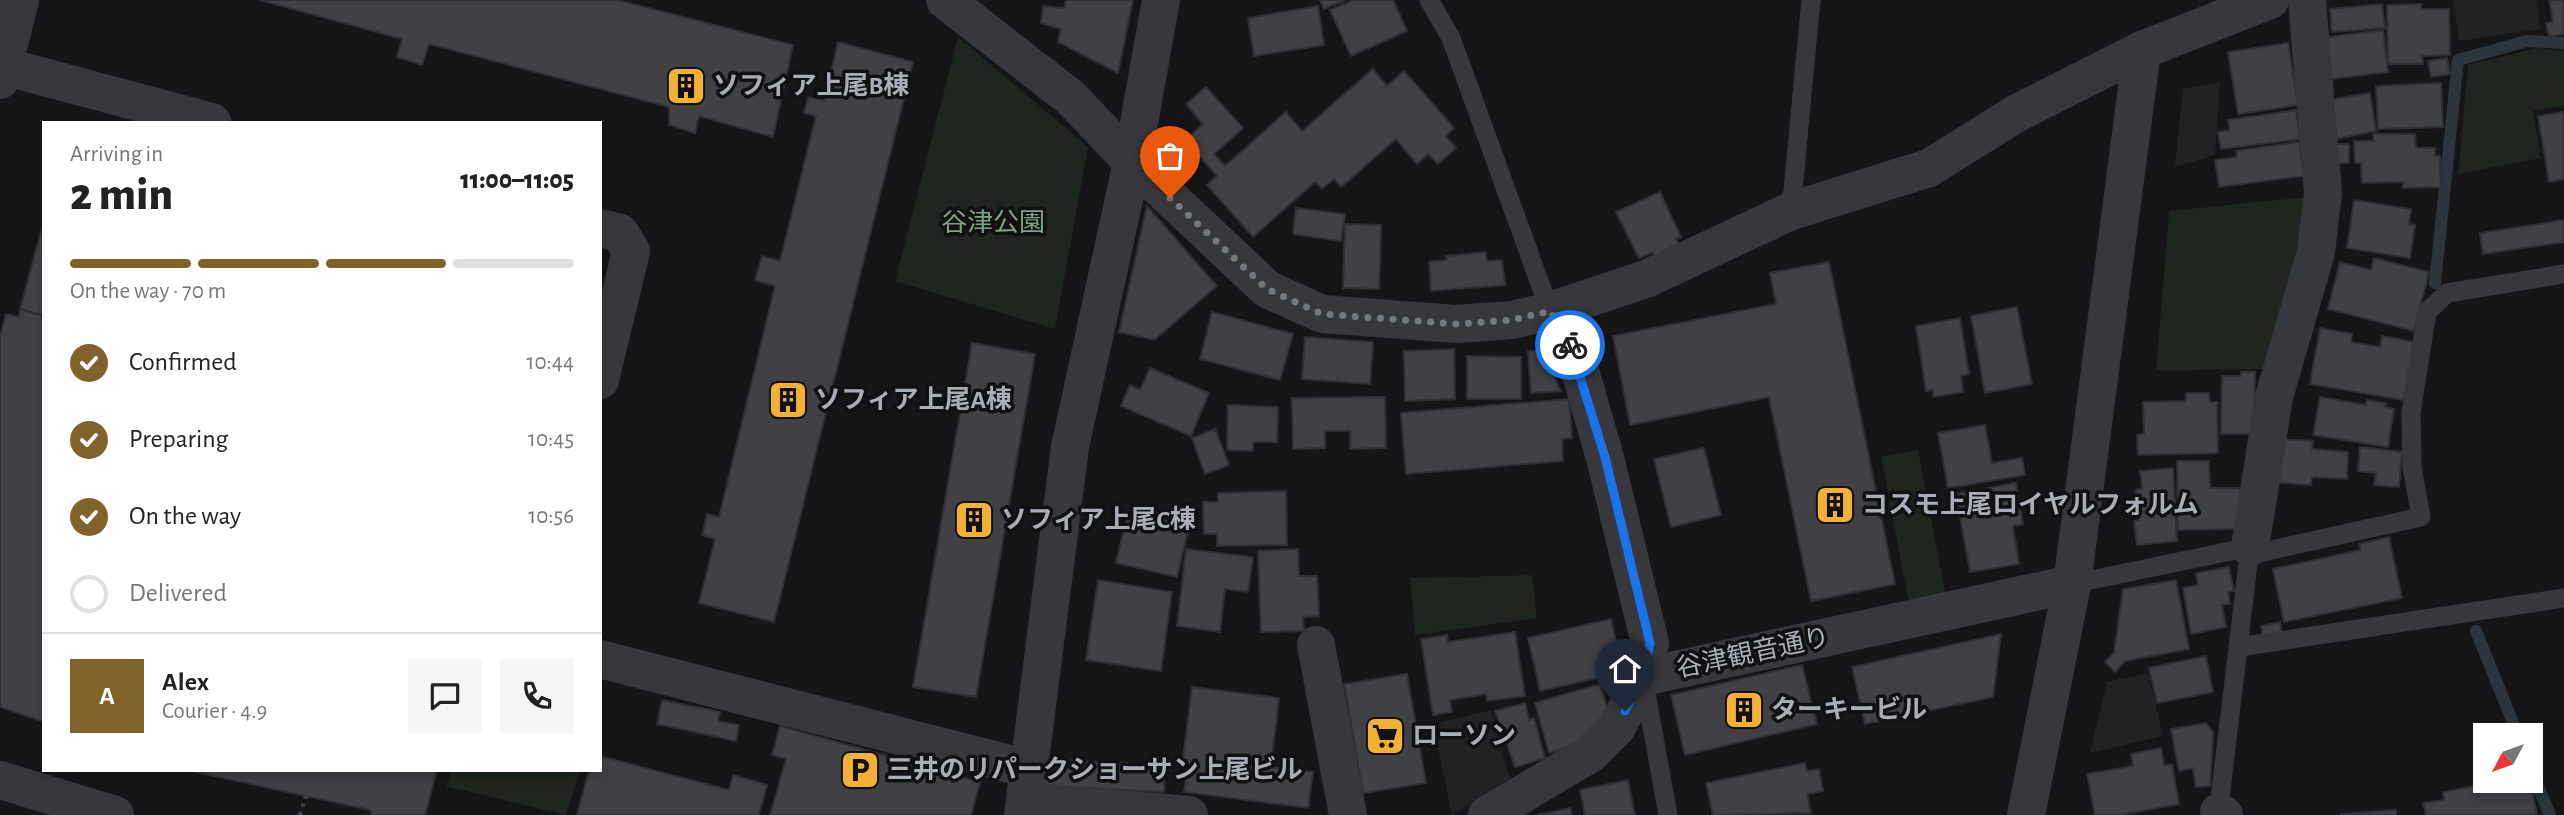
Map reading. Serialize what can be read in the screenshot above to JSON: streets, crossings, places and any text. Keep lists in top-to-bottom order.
{
  "streets": {
    "street": ["谷津観音通り"]
  },
  "parks": ["谷津公園"],
  "places": {
    "building": [
      "ソフィア上尾B棟",
      "ソフィア上尾A棟",
      "コスモ上尾ロイヤルフォルム",
      "ソフィア上尾C棟",
      "ターキービル"
    ],
    "supermarket": ["ローソン"],
    "parking": ["三井のリパークショーサン上尾ビル"]
  },
  "north": "bottom left",
  "page": {
    "heading": ["2 min", "Arriving in", "11:00–11:05"],
    "panel": ["Alex", "Courier · 4.9"],
    "bar": "On the way · 70 m",
    "list": [
      ["Confirmed", "10:44"],
      ["Preparing", "10:45"],
      ["On the way", "10:56"],
      "Delivered"
    ],
    "round": "A"
  }
}
